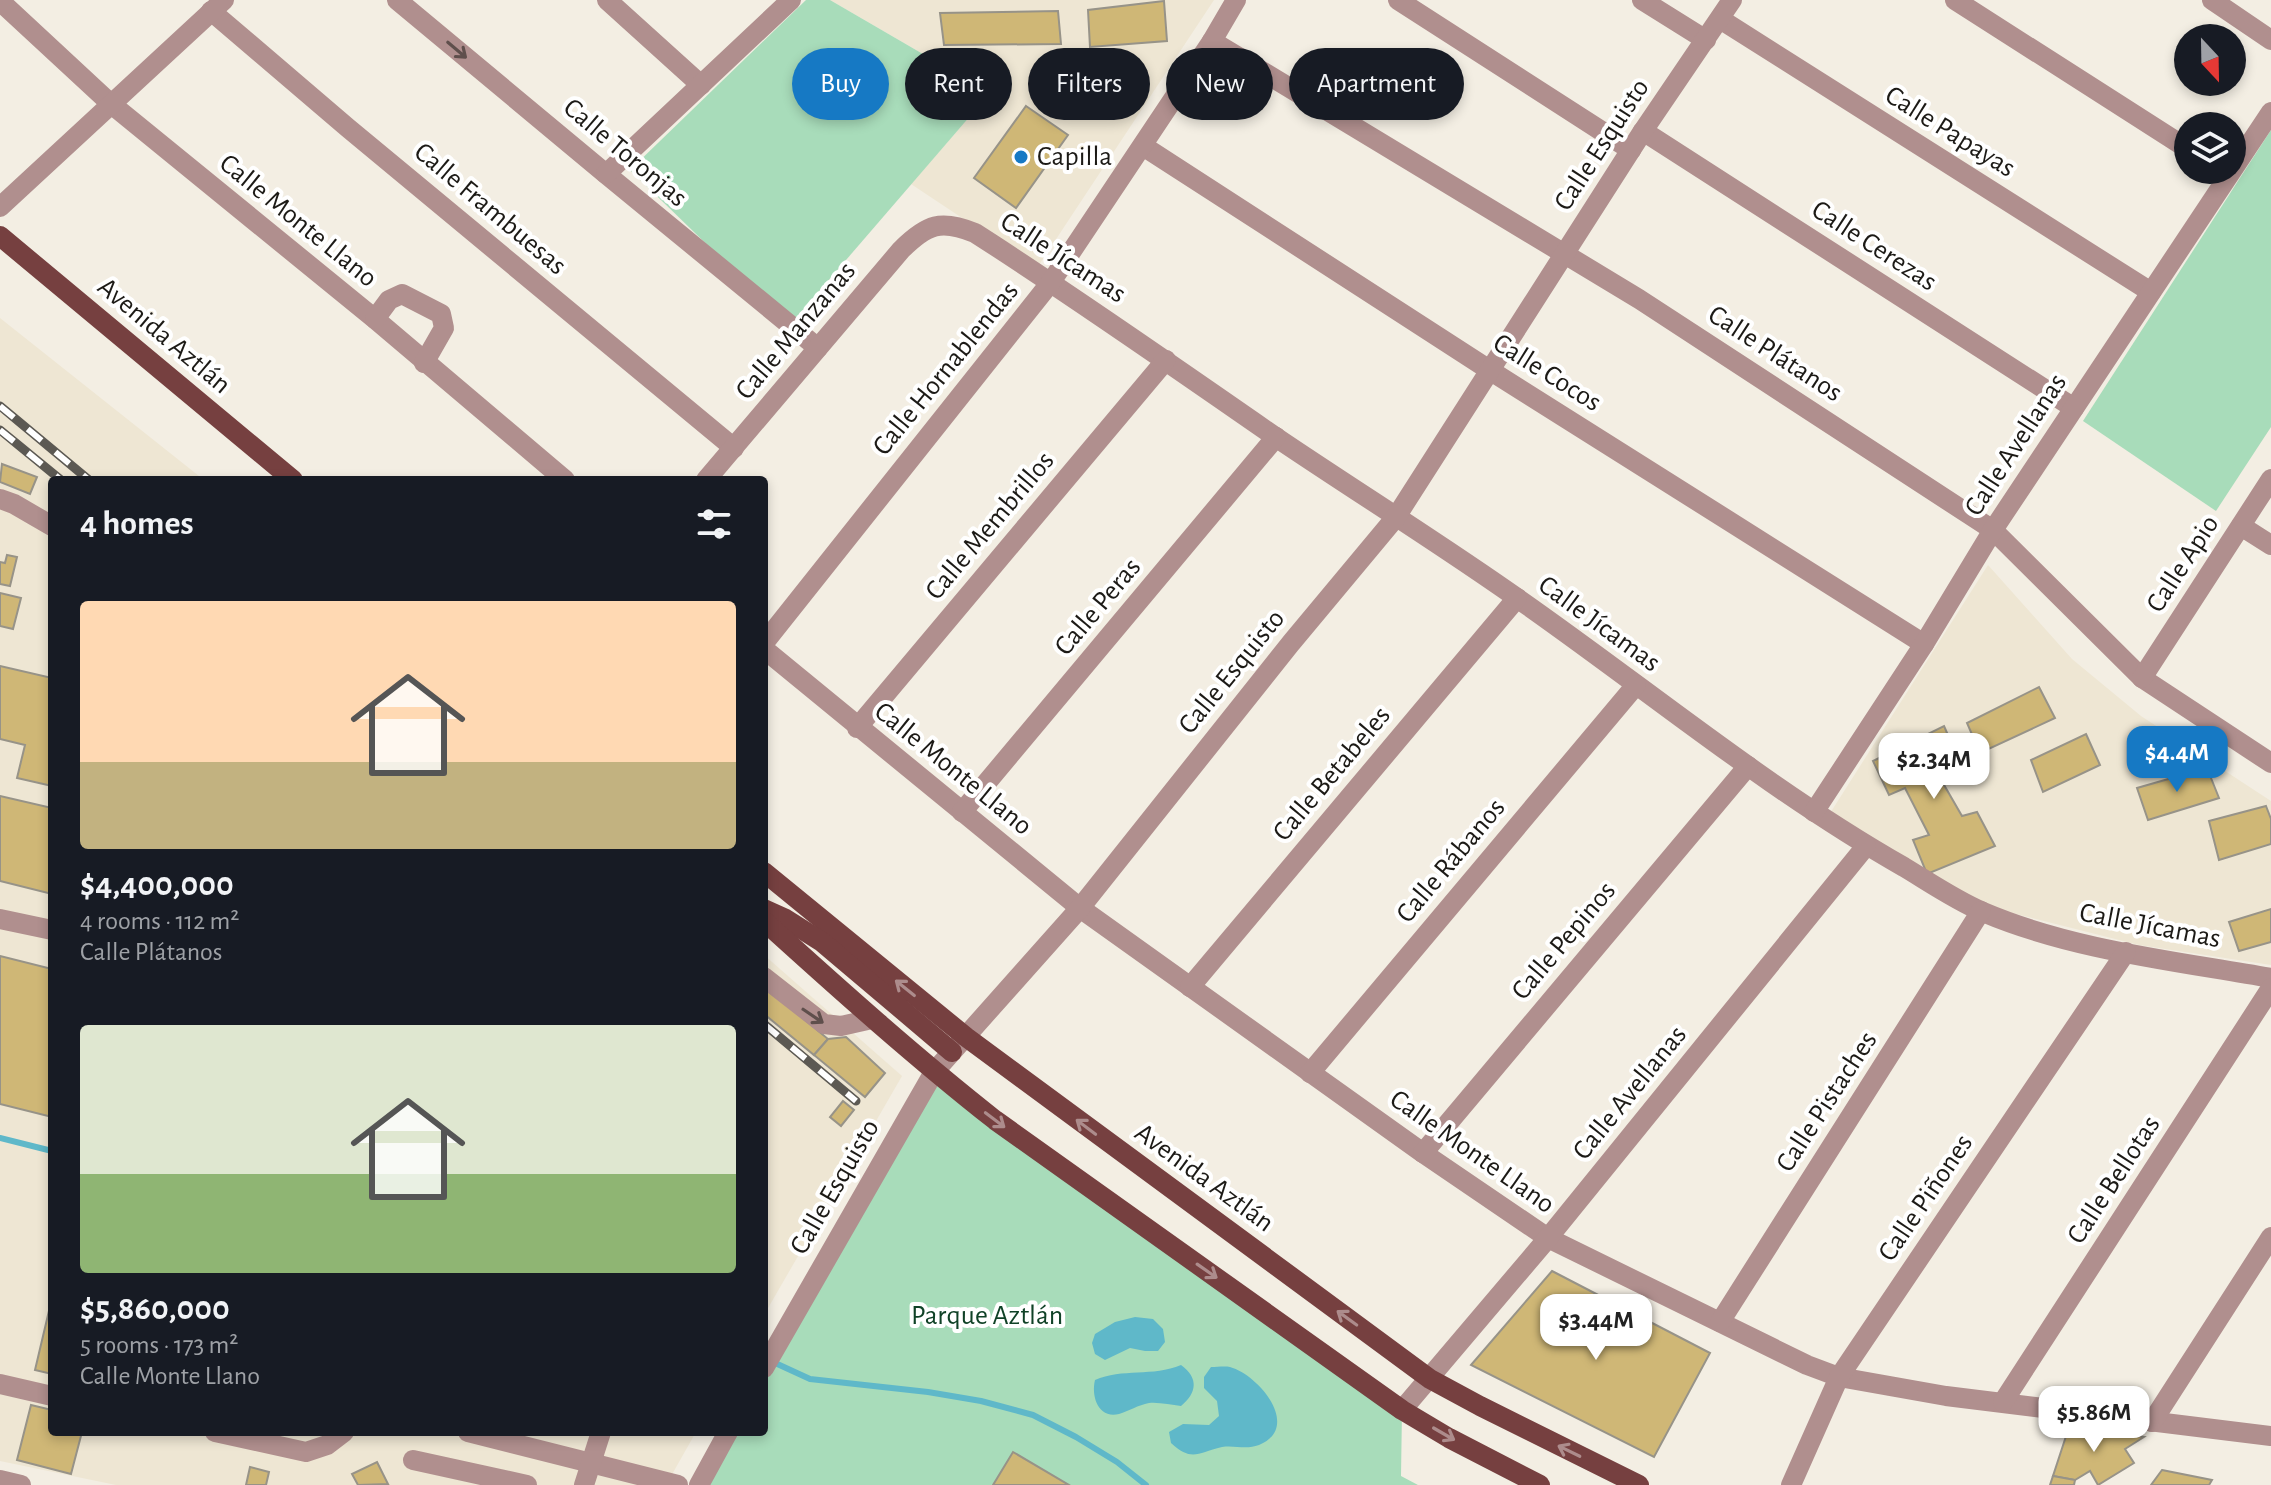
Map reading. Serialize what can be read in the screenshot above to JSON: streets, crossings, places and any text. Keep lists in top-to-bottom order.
{
  "streets": {
    "main road": ["Avenida Aztlán"],
    "street": [
      "Calle Papayas",
      "Calle Esquisto",
      "Calle Toronjas",
      "Calle Frambuesas",
      "Calle Monte Llano",
      "Calle Cerezas",
      "Calle Jícamas",
      "Calle Manzanas",
      "Calle Plátanos",
      "Calle Hornablendas",
      "Calle Cocos",
      "Calle Avellanas",
      "Calle Membrillos",
      "Calle Apio",
      "Calle Peras",
      "Calle Betabeles",
      "Calle Rábanos",
      "Calle Pepinos",
      "Calle Pistaches",
      "Calle Bellotas",
      "Calle Piñones"
    ]
  },
  "crossings": [
    ["Calle Papayas", "Calle Esquisto"],
    ["Calle Papayas", "Calle Avellanas"],
    ["Calle Esquisto", "Calle Monte Llano"],
    ["Calle Esquisto", "Calle Cerezas"],
    ["Calle Esquisto", "Calle Jícamas"],
    ["Calle Esquisto", "Avenida Aztlán"],
    ["Calle Esquisto", "Calle Plátanos"],
    ["Calle Esquisto", "Calle Cocos"],
    ["Calle Toronjas", "Calle Manzanas"],
    ["Calle Frambuesas", "Calle Manzanas"],
    ["Calle Monte Llano", "Calle Avellanas"],
    ["Calle Monte Llano", "Calle Membrillos"],
    ["Calle Monte Llano", "Calle Peras"],
    ["Calle Monte Llano", "Calle Betabeles"],
    ["Calle Monte Llano", "Calle Rábanos"],
    ["Calle Monte Llano", "Calle Pepinos"],
    ["Calle Monte Llano", "Calle Pistaches"],
    ["Calle Monte Llano", "Calle Bellotas"],
    ["Calle Monte Llano", "Calle Piñones"],
    ["Calle Cerezas", "Calle Avellanas"],
    ["Calle Jícamas", "Calle Manzanas"],
    ["Calle Jícamas", "Calle Hornablendas"],
    ["Calle Jícamas", "Calle Avellanas"],
    ["Calle Jícamas", "Calle Membrillos"],
    ["Calle Jícamas", "Calle Peras"],
    ["Calle Jícamas", "Calle Betabeles"],
    ["Calle Jícamas", "Calle Rábanos"],
    ["Calle Jícamas", "Calle Pepinos"],
    ["Calle Jícamas", "Calle Pistaches"],
    ["Calle Jícamas", "Calle Piñones"],
    ["Avenida Aztlán", "Calle Avellanas"],
    ["Calle Plátanos", "Calle Hornablendas"],
    ["Calle Plátanos", "Calle Avellanas"],
    ["Calle Plátanos", "Calle Apio"],
    ["Calle Hornablendas", "Calle Cocos"],
    ["Calle Cocos", "Calle Avellanas"]
  ],
  "parks": ["Parque Aztlán"],
  "places": ["Capilla"],
  "north": "bottom",
  "page": {
    "chip": [
      "Buy",
      "Rent",
      "Filters",
      "New",
      "Apartment"
    ],
    "heading": "4 homes",
    "list": [
      {
        "name": "$4,400,000",
        "note": "4 rooms · 112 m² · Calle Plátanos"
      },
      {
        "name": "$5,860,000",
        "note": "5 rooms · 173 m² · Calle Monte Llano"
      }
    ],
    "price": [
      "$4.4M",
      "$2.34M",
      "$3.44M",
      "$5.86M"
    ]
  }
}
